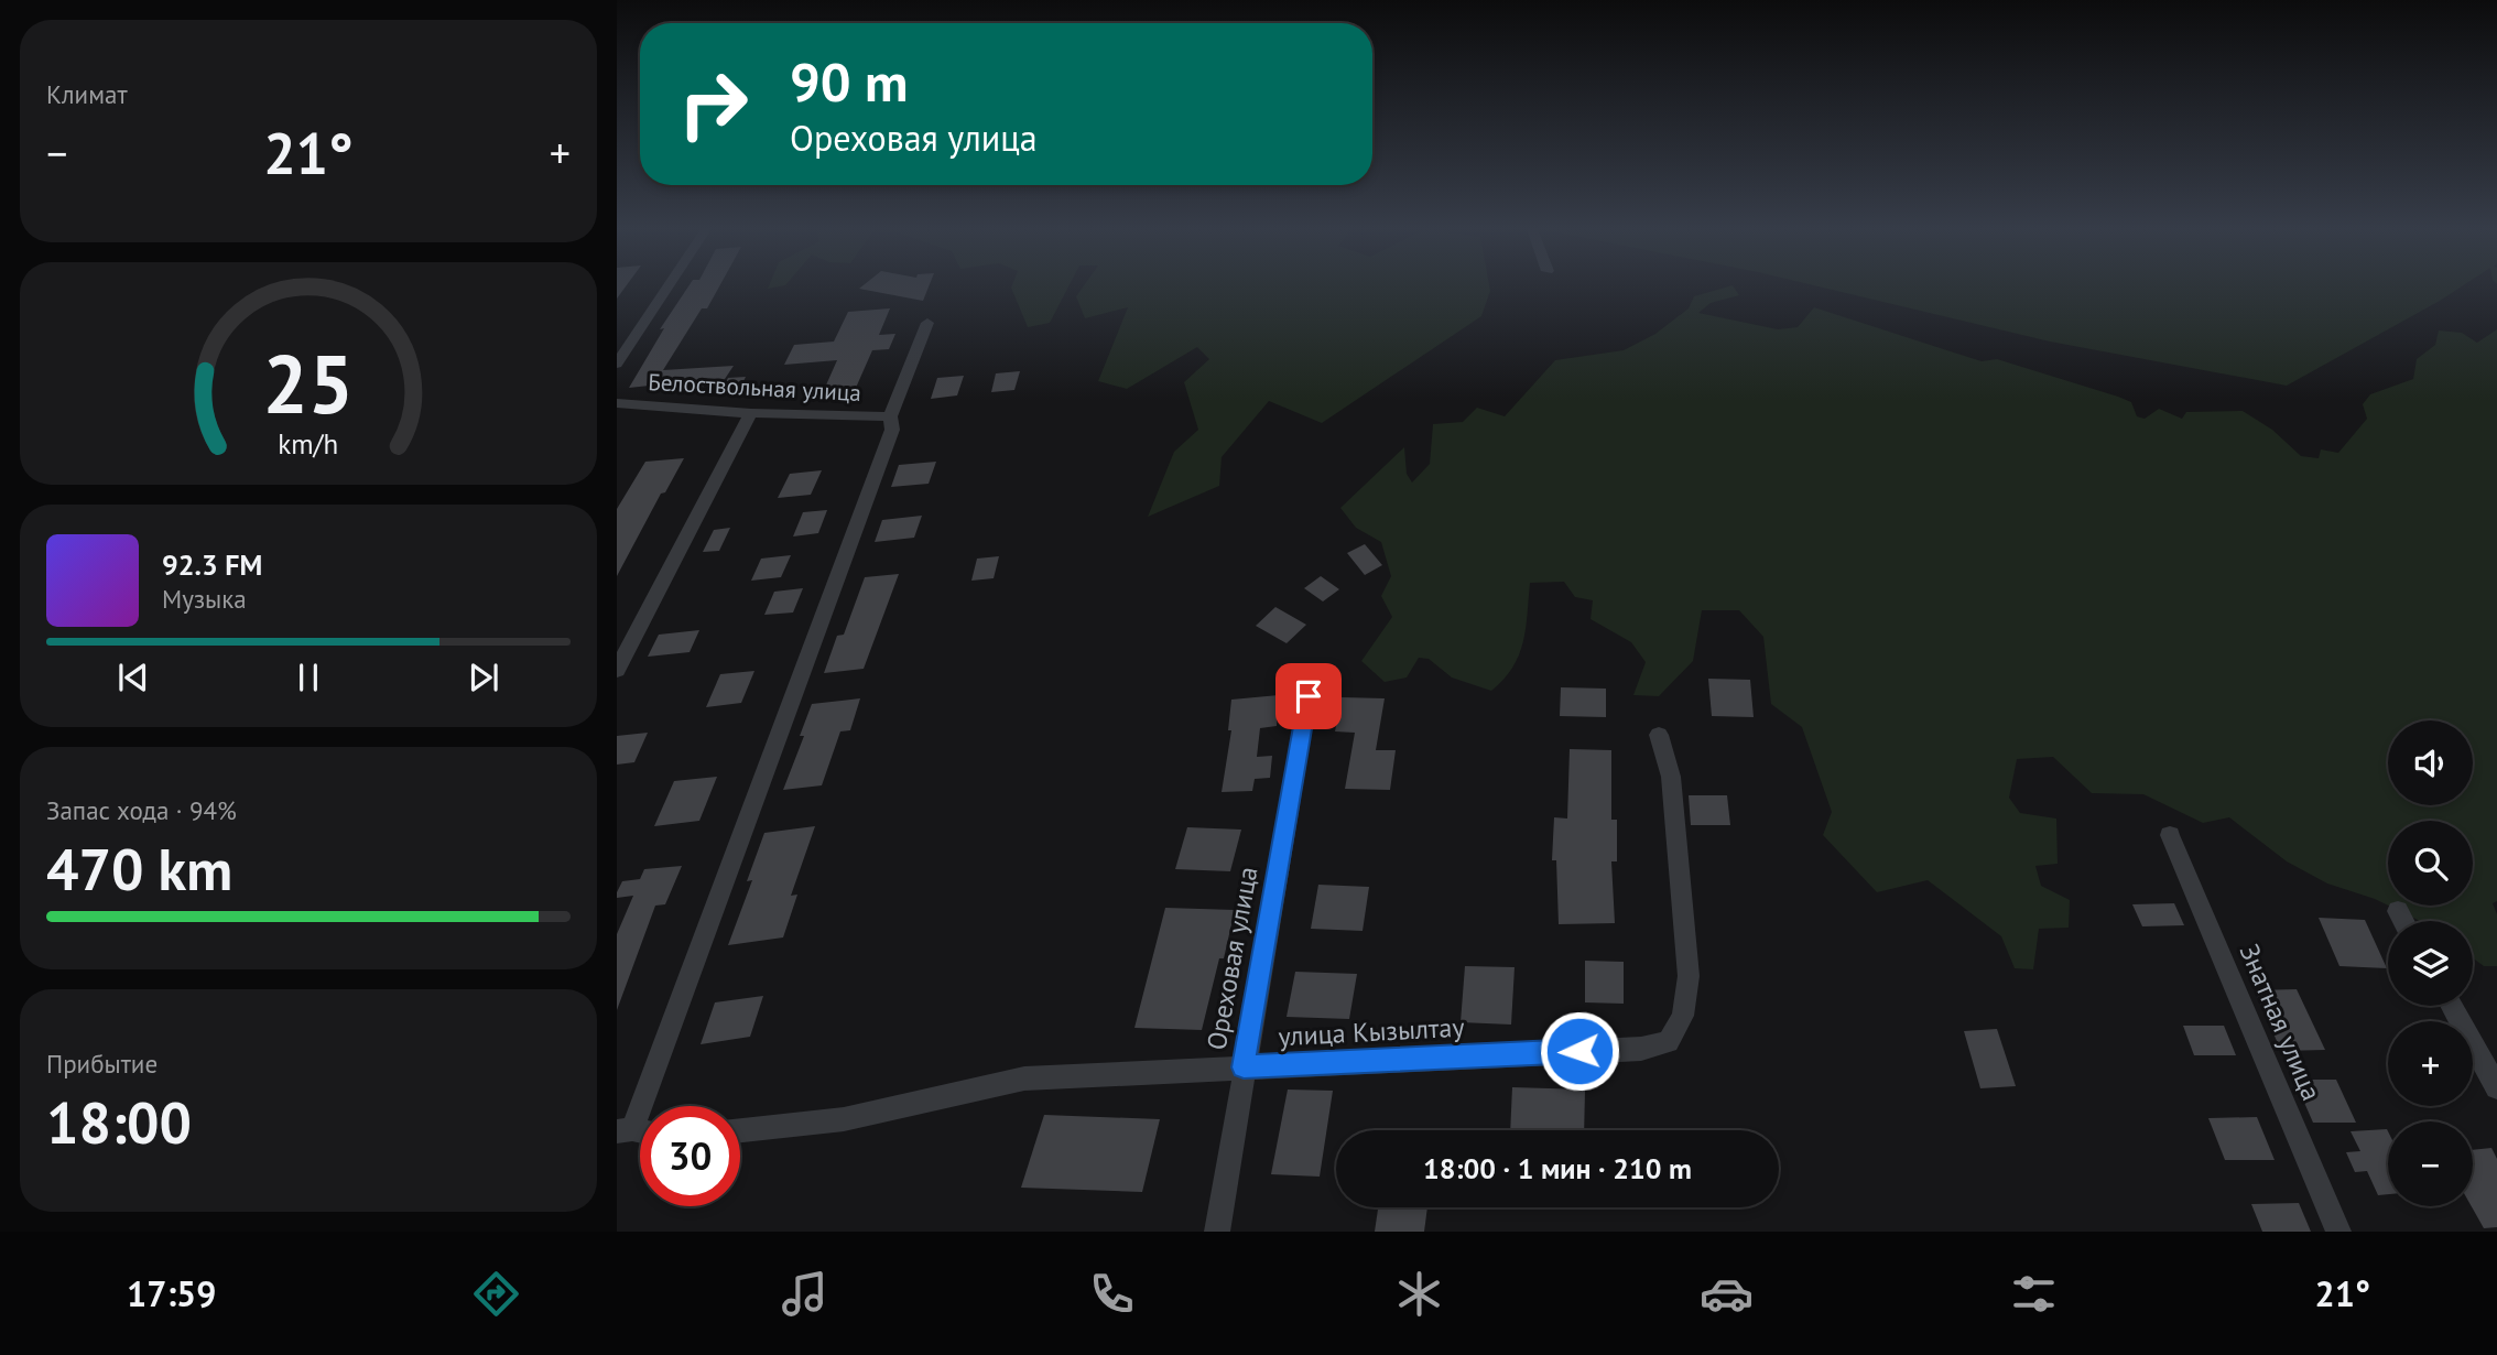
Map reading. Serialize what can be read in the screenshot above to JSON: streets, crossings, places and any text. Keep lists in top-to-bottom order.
{
  "streets": {
    "street": [
      "Белоствольная улица",
      "Ореховая улица",
      "Знатная улица",
      "улица Кызылтау"
    ]
  },
  "crossings": [
    ["Ореховая улица", "улица Кызылтау"]
  ],
  "page": {
    "tile": [
      "Климат",
      ["Запас хода · 94%", "470 km"],
      ["Прибытие", "18:00"]
    ],
    "turn": ["90 m", "Ореховая улица"],
    "heat": ["−", "21°", "+"],
    "song": ["92.3 FM", "Музыка"],
    "map_buttons": ["+", "−"],
    "limit": "30",
    "trip": "18:00 · 1 мин · 210 m",
    "tabs": ["17:59", "21°"],
    "gauge": ["25", "km/h"]
  }
}
